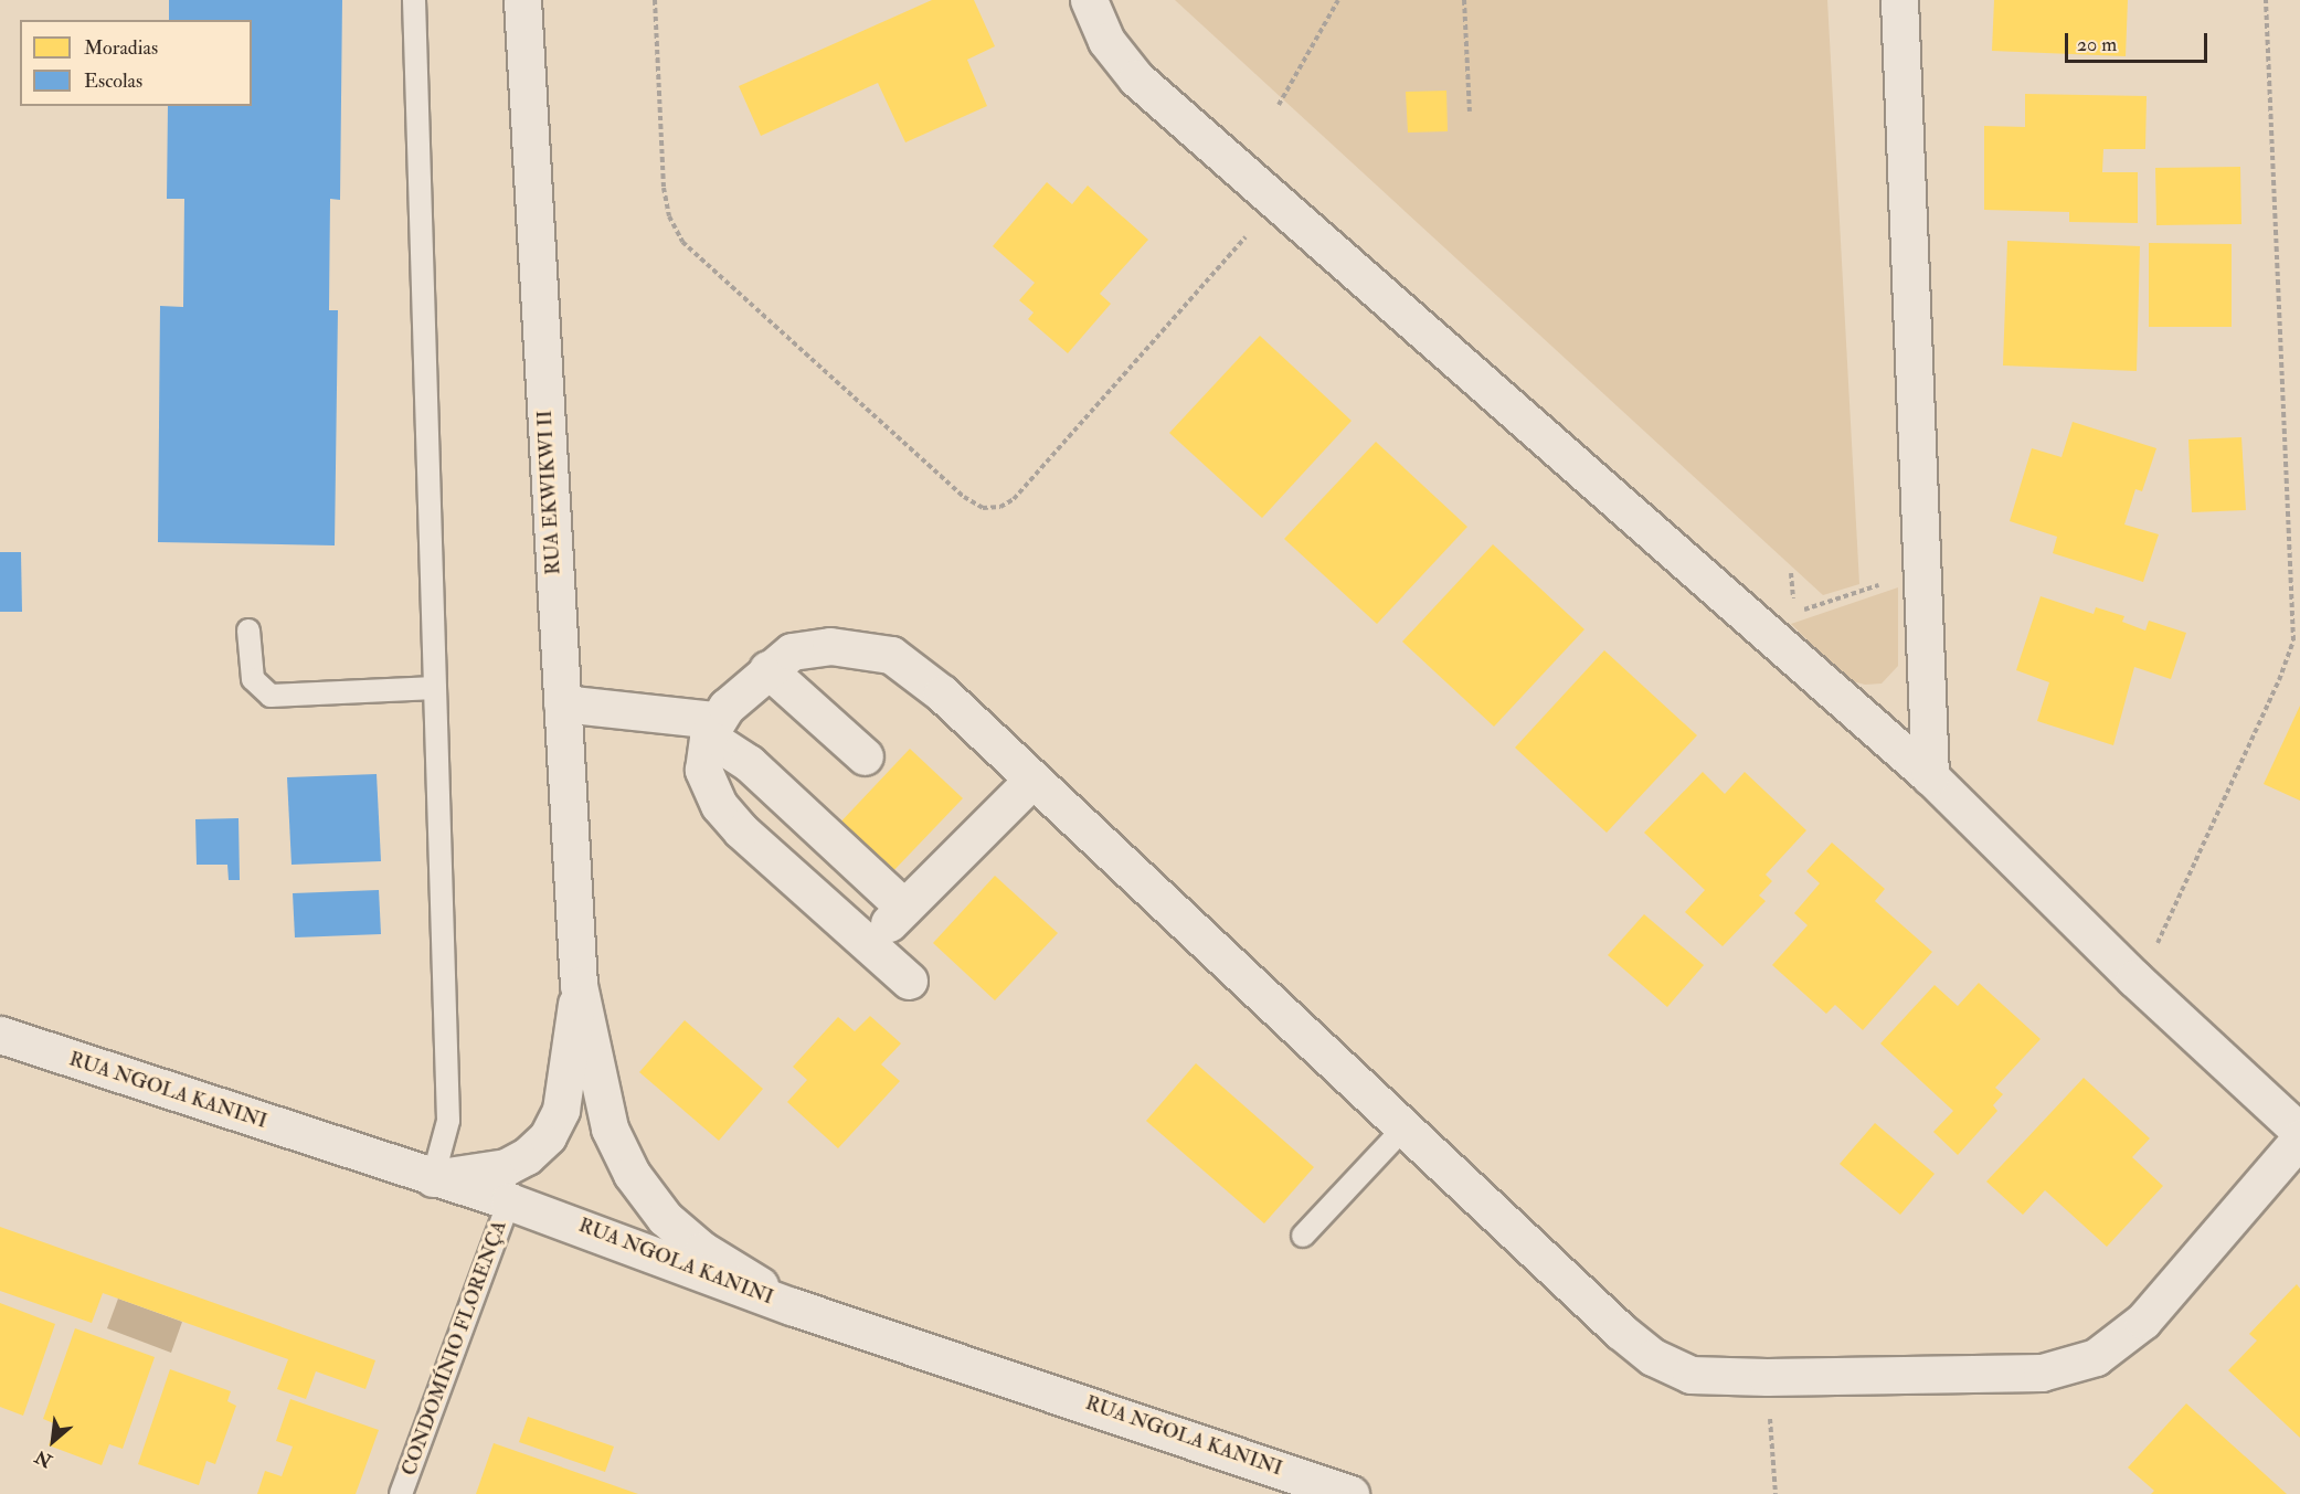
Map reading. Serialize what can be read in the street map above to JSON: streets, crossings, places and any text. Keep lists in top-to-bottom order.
{
  "streets": {
    "street": ["RUA EKWIKWI II", "RUA NGOLA KANINI"],
    "lane": ["CONDOMÍNIO FLORENÇA"]
  },
  "crossings": [
    ["RUA EKWIKWI II", "RUA NGOLA KANINI"],
    ["RUA NGOLA KANINI", "CONDOMÍNIO FLORENÇA"]
  ],
  "legend": ["Moradias", "Escolas"],
  "scale_bar": "20 m",
  "north": "bottom left"
}
